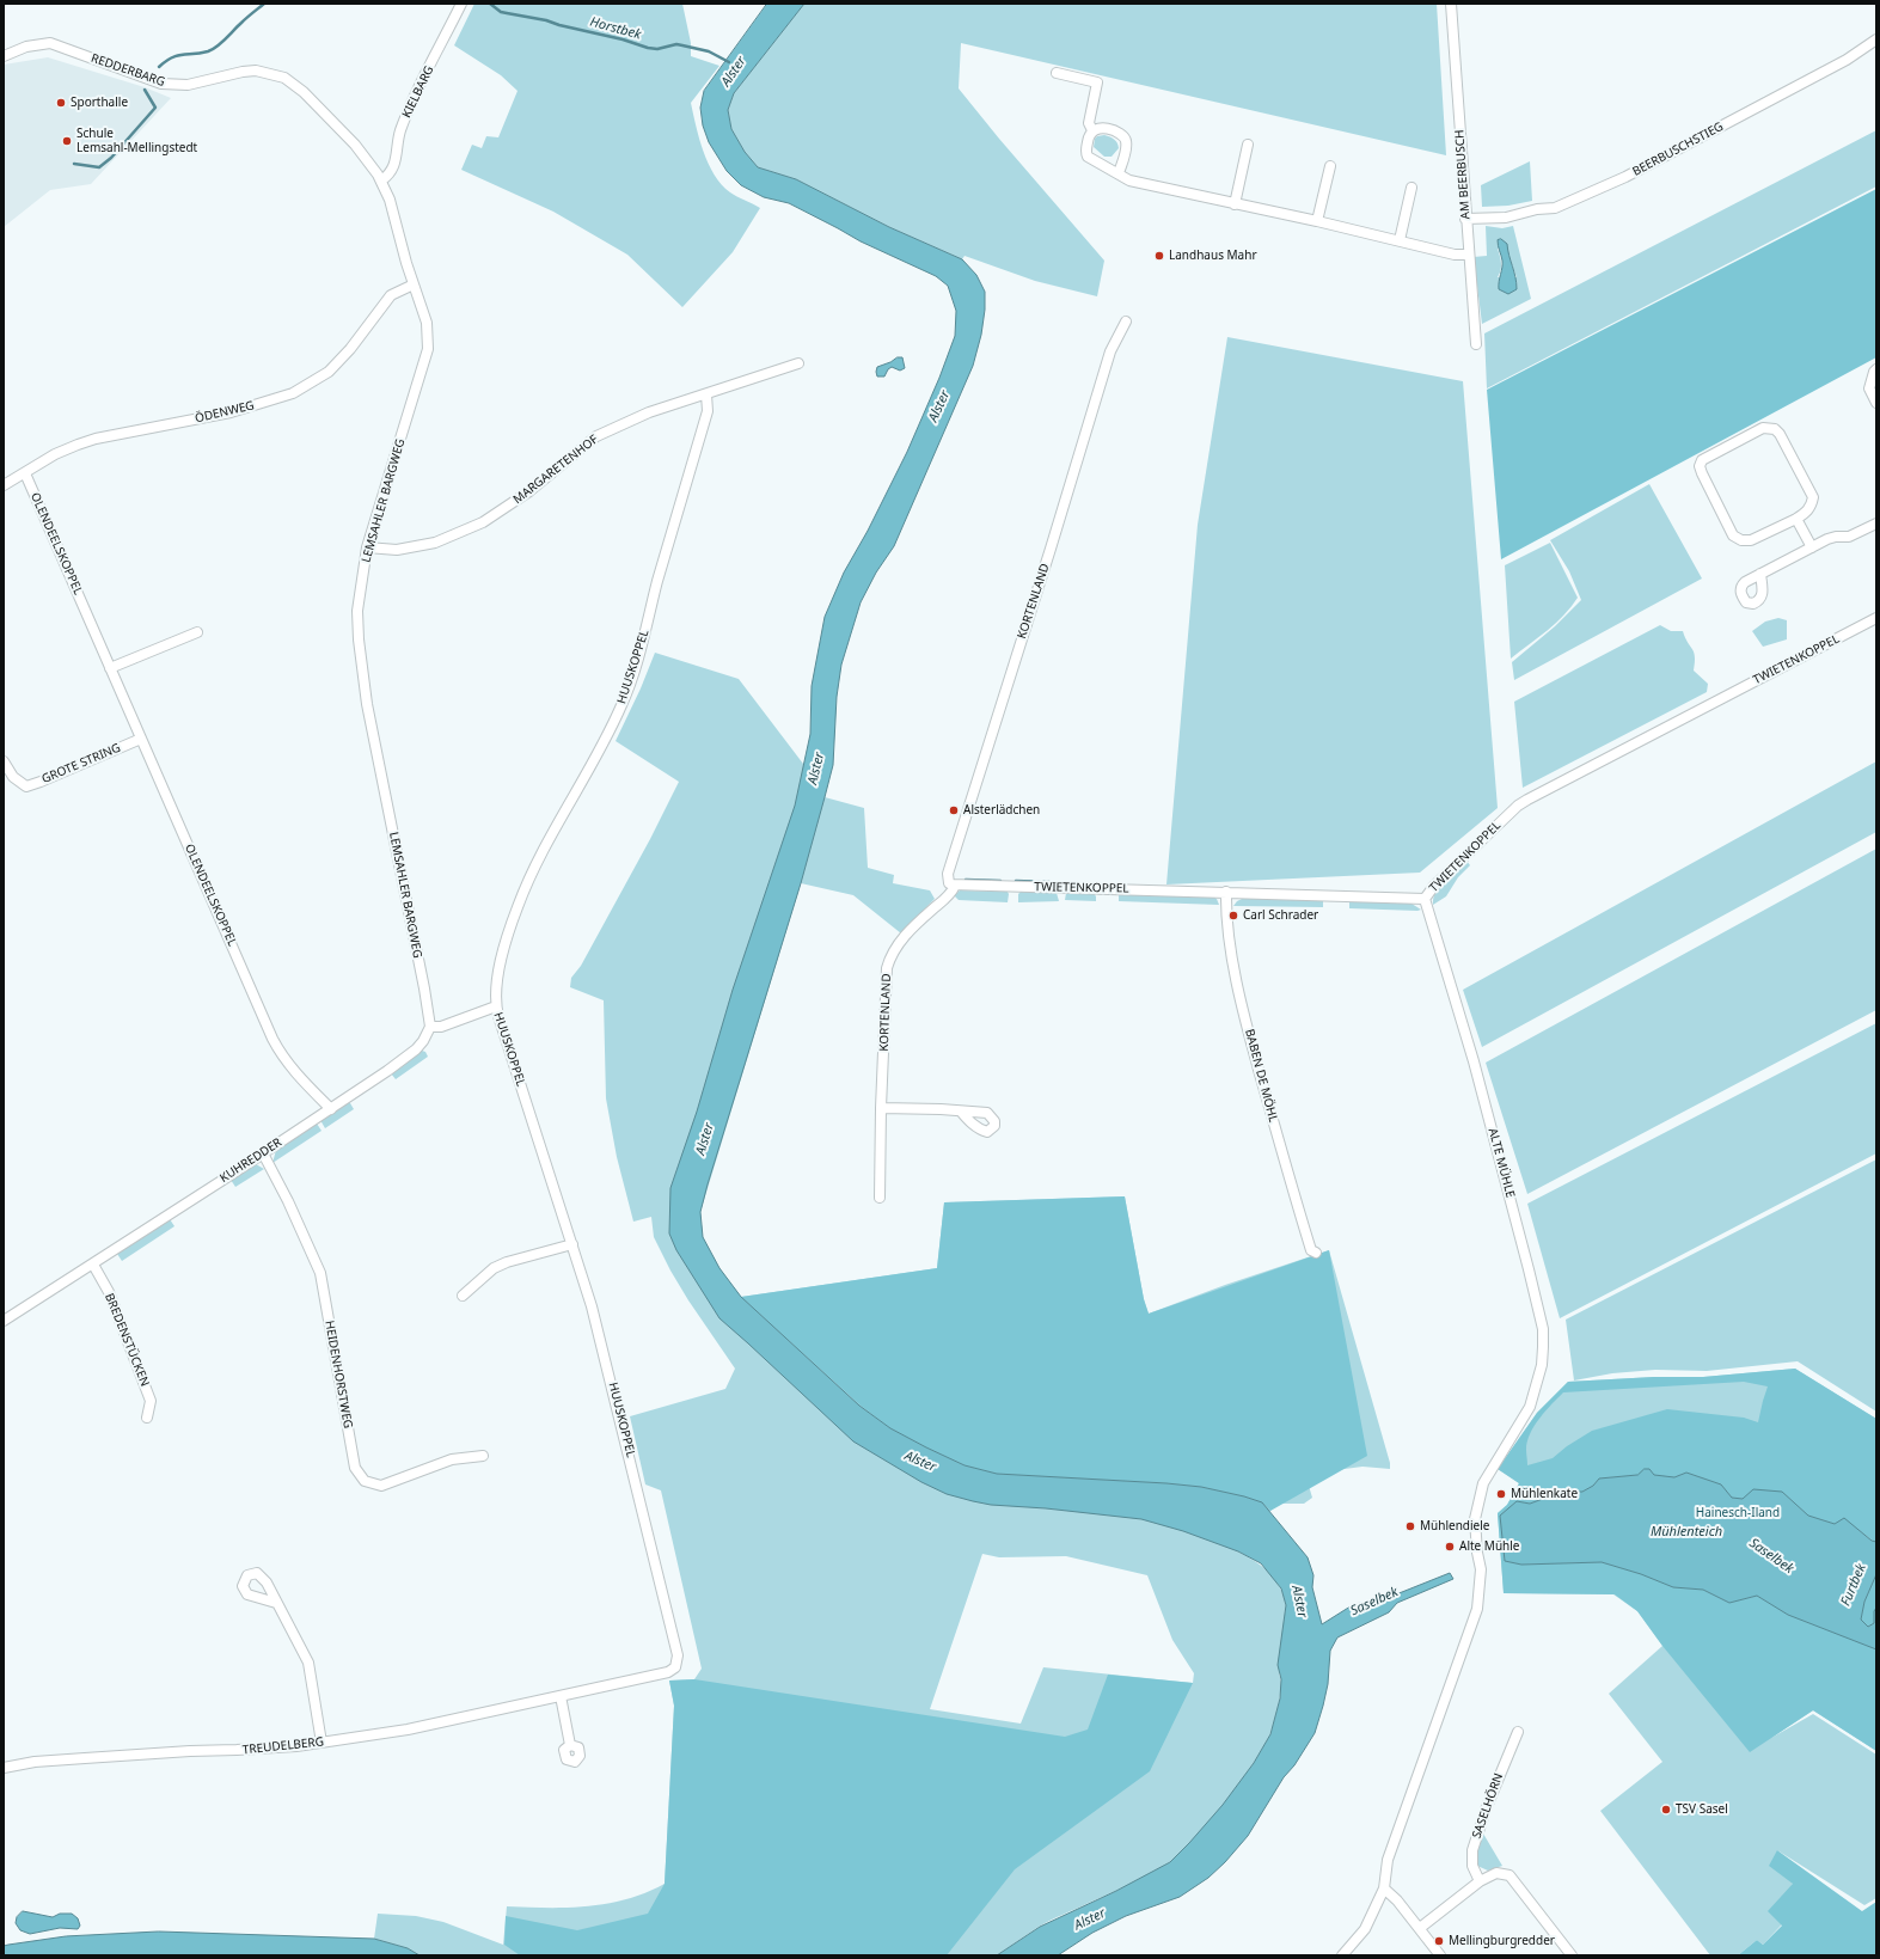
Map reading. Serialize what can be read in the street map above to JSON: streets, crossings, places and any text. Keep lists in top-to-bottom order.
{
  "streets": {
    "street": [
      "REDDERBARG",
      "KIELBARG",
      "BEERBUSCHSTIEG",
      "AM BEERBUSCH",
      "ÖDENWEG",
      "MARGARETENHOF",
      "LEMSAHLER BARGWEG",
      "OLENDEELSKOPPEL",
      "KORTENLAND",
      "TWIETENKOPPEL",
      "HUUSKOPPEL",
      "GROTE STRING",
      "BABEN DE MÖHL",
      "KUHREDDER",
      "ALTE MÜHLE",
      "BREDENSTÜCKEN",
      "HEIDENHORSTWEG",
      "TREUDELBERG",
      "SASELHÖRN"
    ]
  },
  "crossings": [
    ["REDDERBARG", "KIELBARG"],
    ["REDDERBARG", "LEMSAHLER BARGWEG"],
    ["KIELBARG", "LEMSAHLER BARGWEG"],
    ["BEERBUSCHSTIEG", "AM BEERBUSCH"],
    ["ÖDENWEG", "LEMSAHLER BARGWEG"],
    ["ÖDENWEG", "OLENDEELSKOPPEL"],
    ["MARGARETENHOF", "LEMSAHLER BARGWEG"],
    ["MARGARETENHOF", "HUUSKOPPEL"],
    ["LEMSAHLER BARGWEG", "KUHREDDER"],
    ["OLENDEELSKOPPEL", "GROTE STRING"],
    ["OLENDEELSKOPPEL", "KUHREDDER"],
    ["KORTENLAND", "TWIETENKOPPEL"],
    ["TWIETENKOPPEL", "BABEN DE MÖHL"],
    ["TWIETENKOPPEL", "ALTE MÜHLE"],
    ["HUUSKOPPEL", "TREUDELBERG"],
    ["KUHREDDER", "BREDENSTÜCKEN"],
    ["KUHREDDER", "HEIDENHORSTWEG"]
  ],
  "water": [
    "Horstbek",
    "Alster",
    "Mühlenteich",
    "Saselbek",
    "Furtbek"
  ],
  "parks": ["Hainesch-Iland"],
  "places": [
    "Sporthalle",
    "Schule Lemsahl-Mellingstedt",
    "Landhaus Mahr",
    "Alsterlädchen",
    "Carl Schrader",
    "Mühlenkate",
    "Mühlendiele",
    "Alte Mühle",
    "TSV Sasel",
    "Mellingburgredder"
  ]
}
